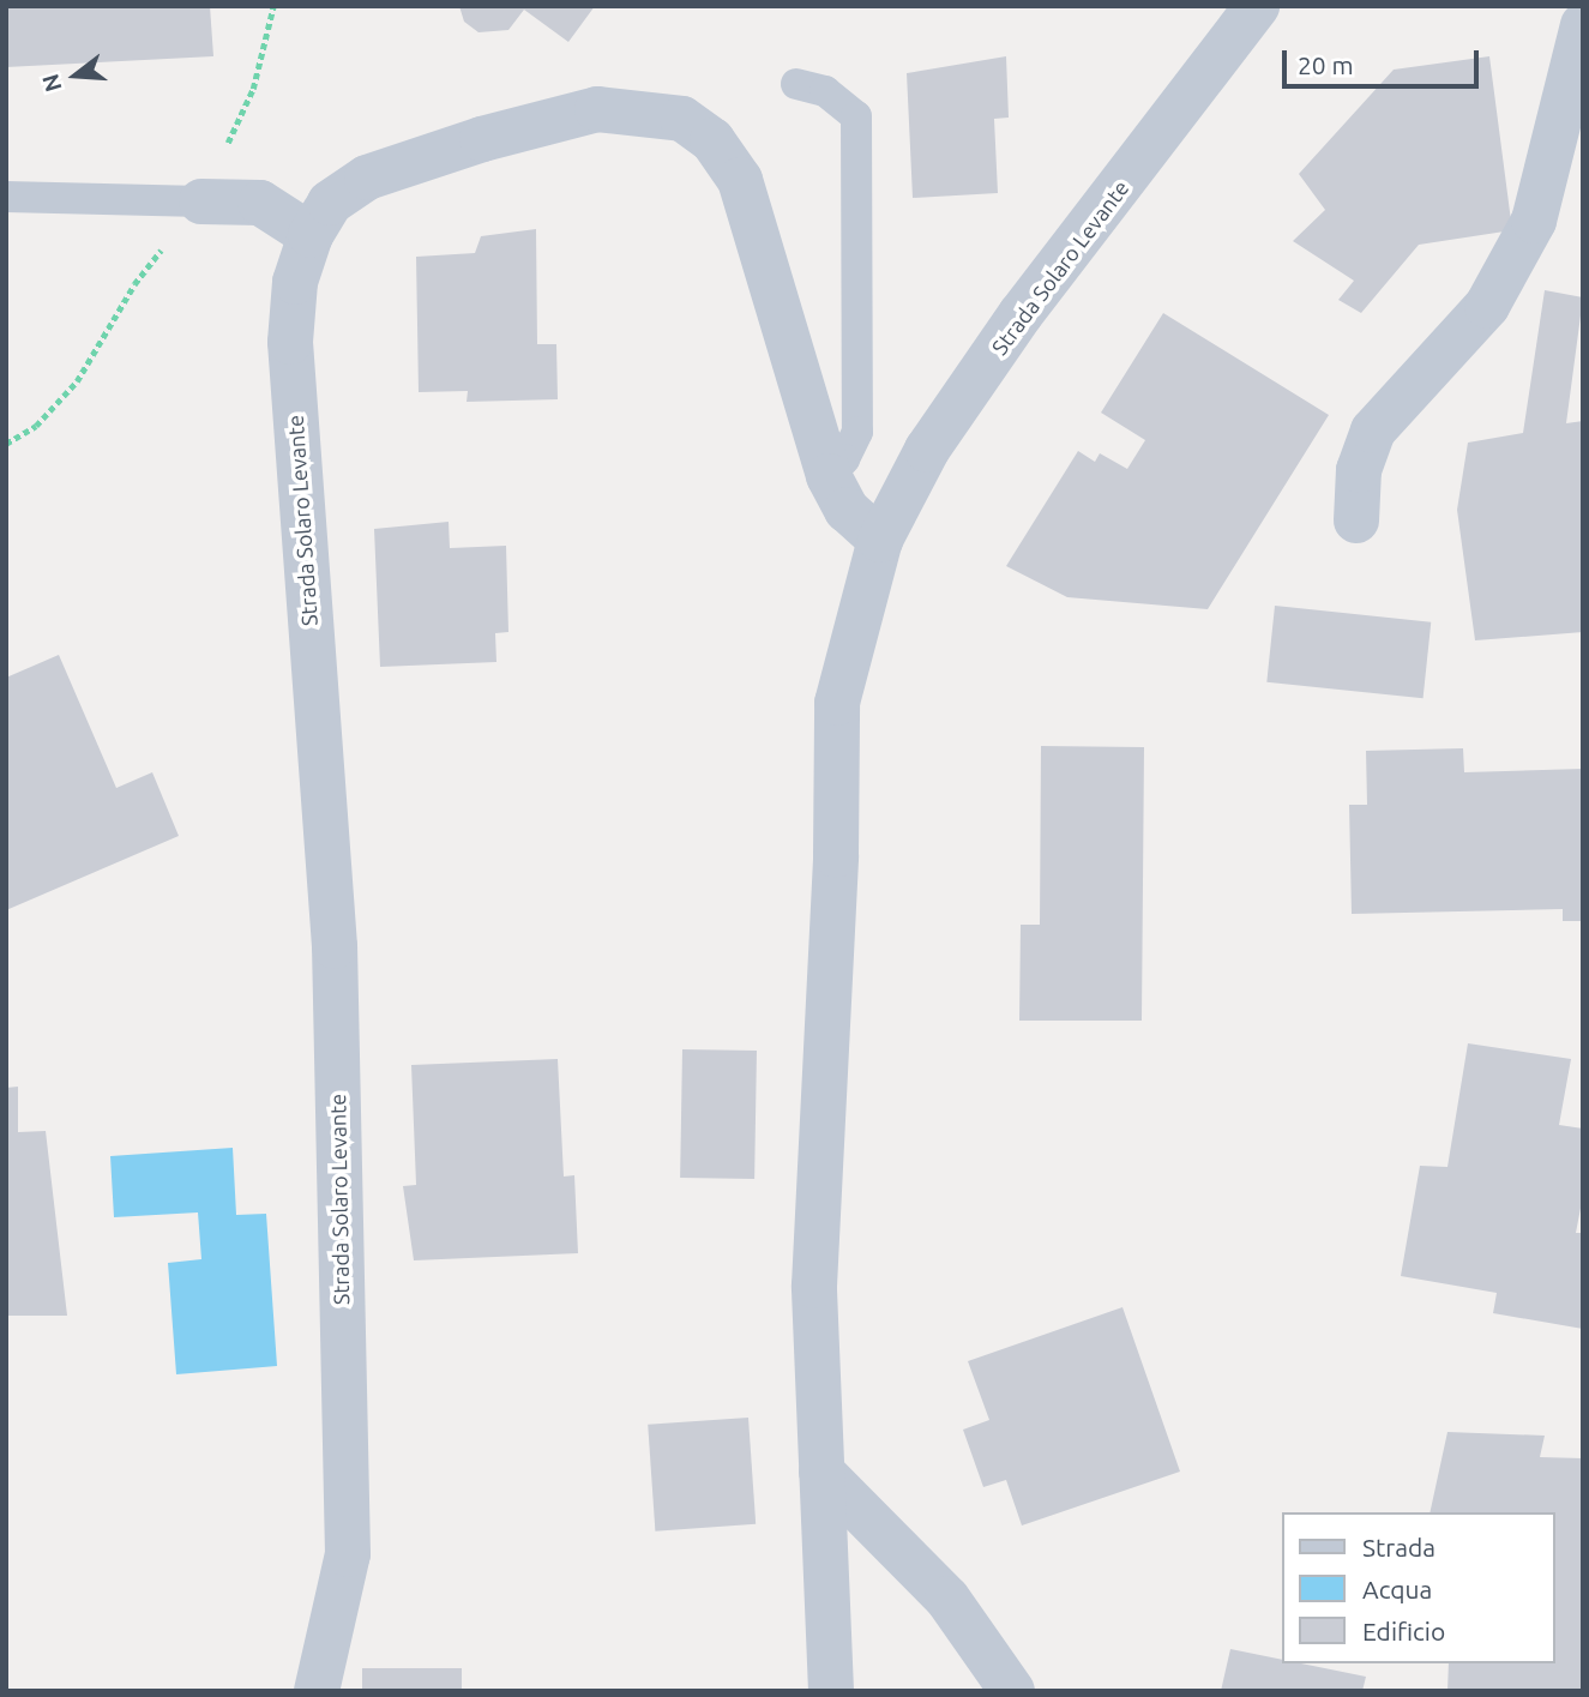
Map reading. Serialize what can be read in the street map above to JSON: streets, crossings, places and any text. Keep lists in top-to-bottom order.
{
  "streets": {
    "street": ["Strada Solaro Levante"]
  },
  "legend": ["Strada", "Acqua", "Edificio"],
  "scale_bar": "20 m",
  "north": "left"
}
